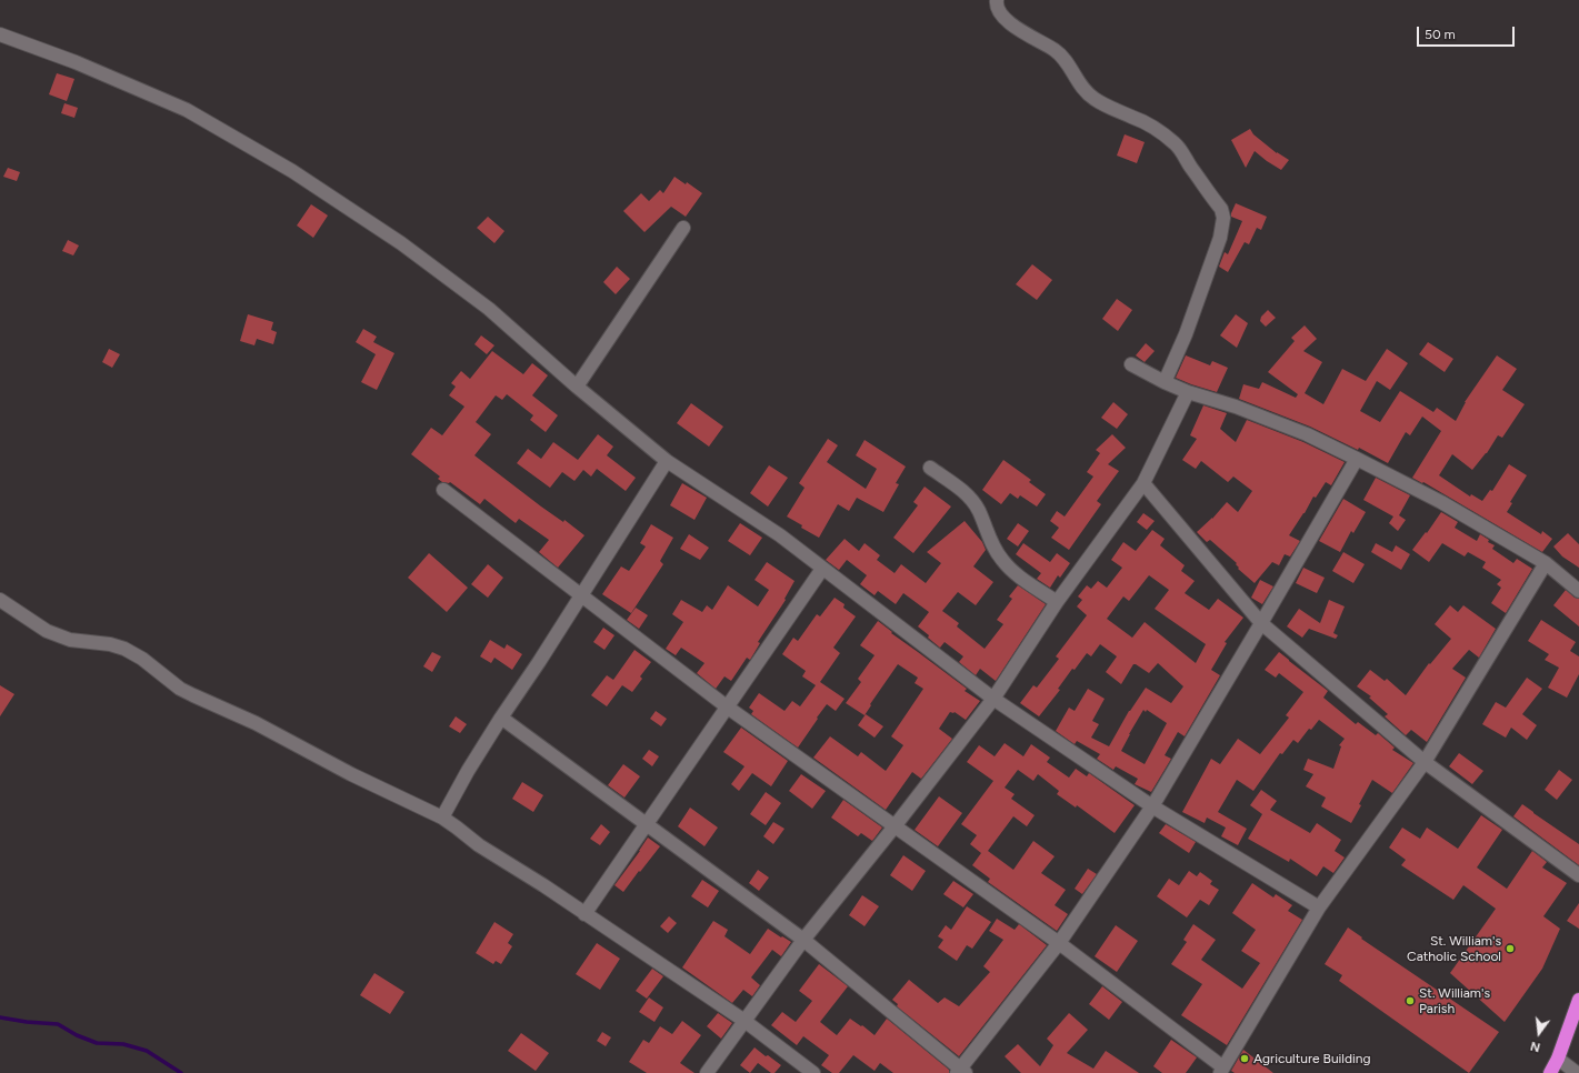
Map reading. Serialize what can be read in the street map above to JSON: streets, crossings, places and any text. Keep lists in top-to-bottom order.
{
  "places": ["St. William's Catholic School", "St. William's Parish", "Agriculture Building"],
  "scale_bar": "50 m",
  "north": "bottom"
}
